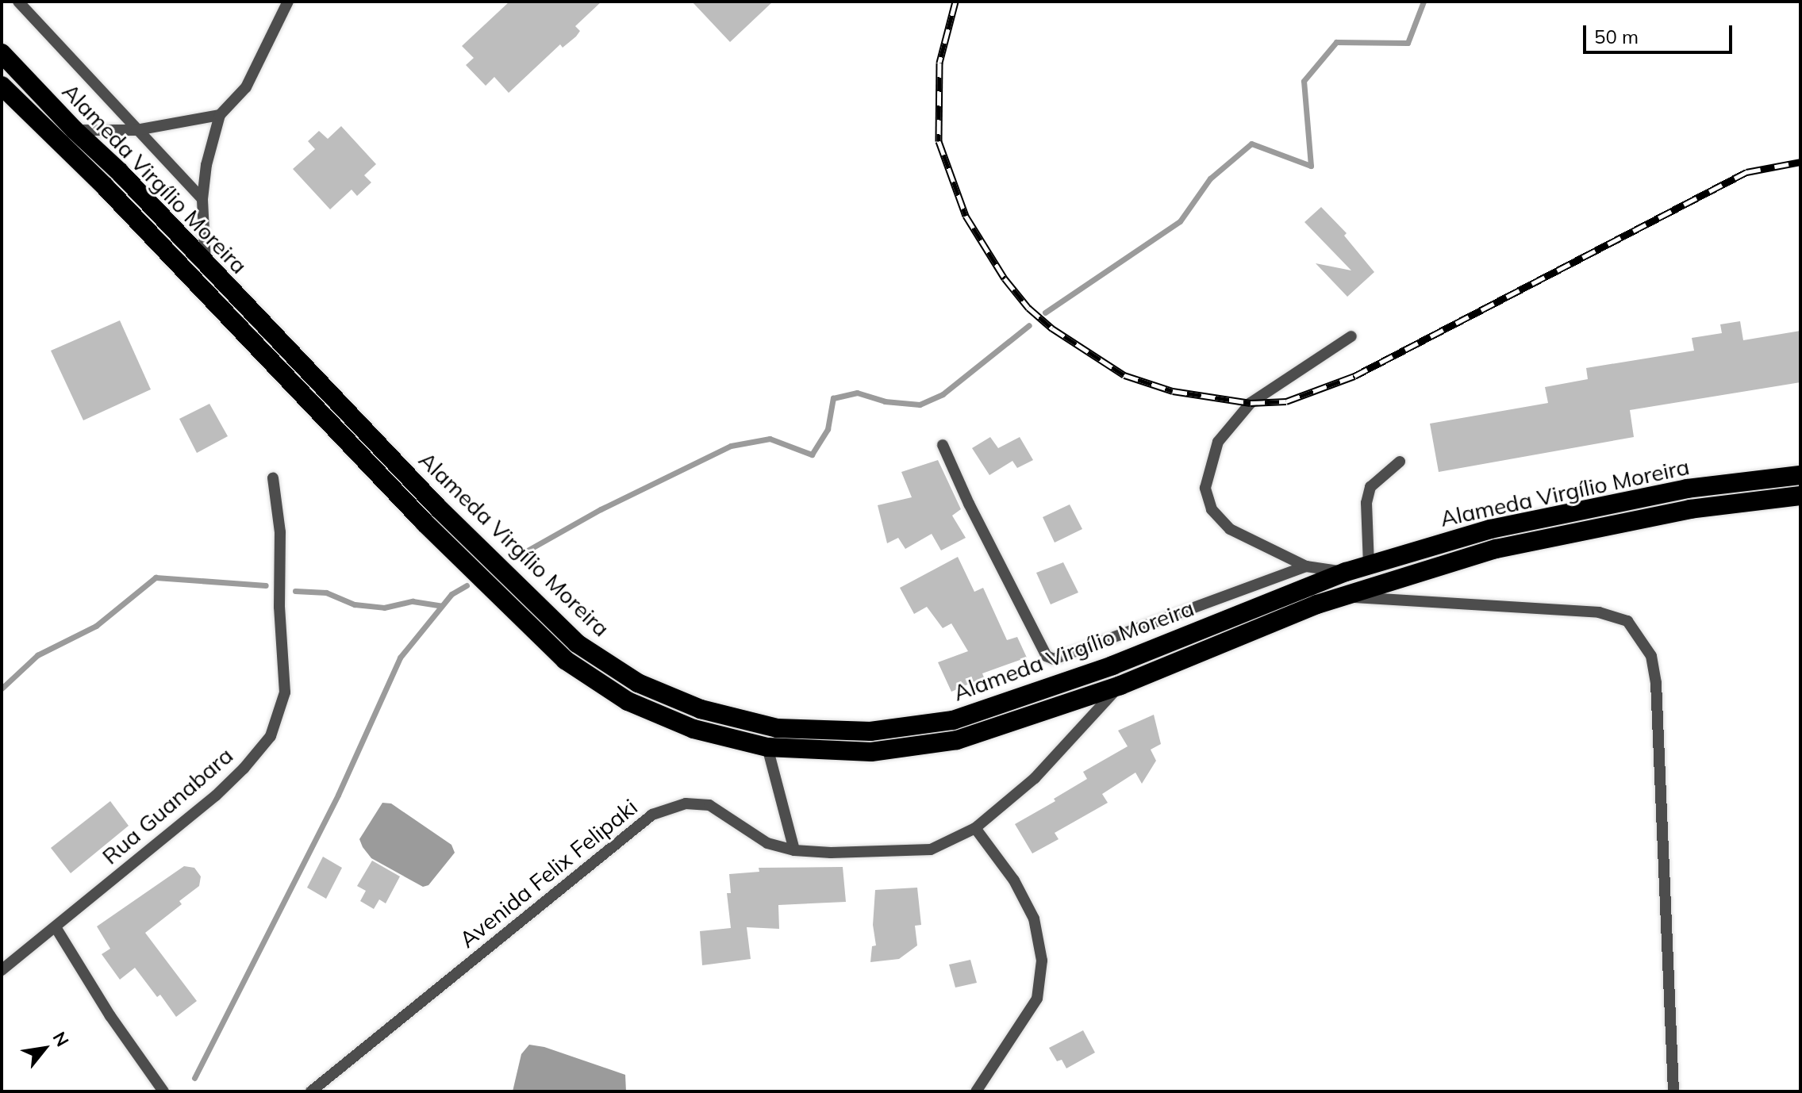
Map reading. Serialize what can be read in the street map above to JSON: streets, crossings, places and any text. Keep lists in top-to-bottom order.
{
  "streets": {
    "highway": ["Alameda Virgílio Moreira"],
    "street": ["Rua Guanabara", "Avenida Felix Felipaki"]
  },
  "crossings": [
    ["Alameda Virgílio Moreira", "Avenida Felix Felipaki"]
  ],
  "scale_bar": "50 m",
  "north": "top right"
}
